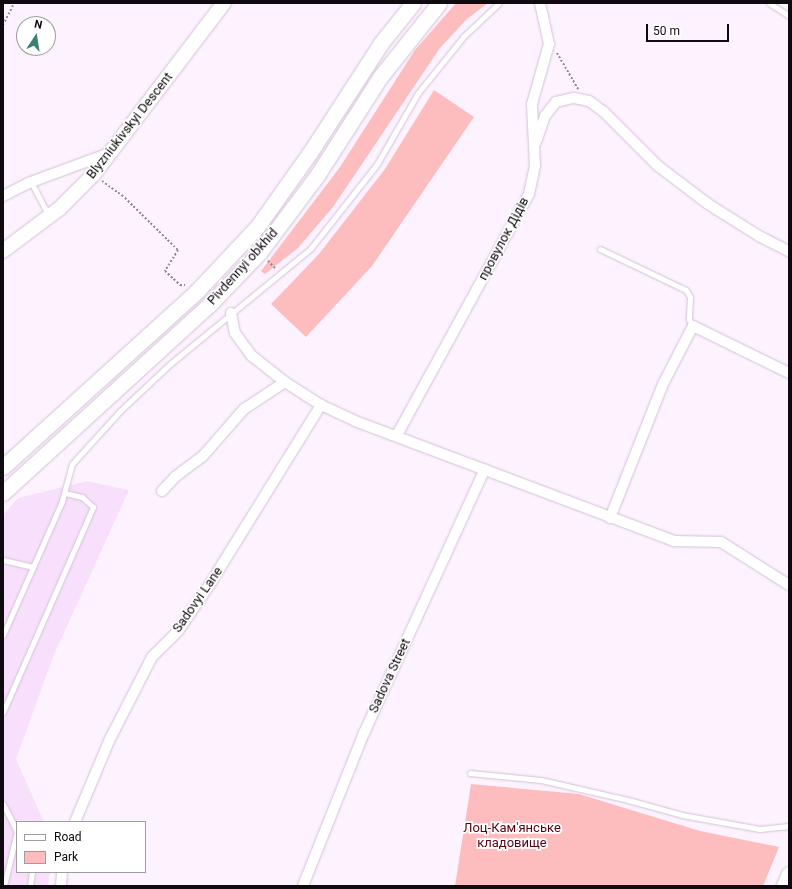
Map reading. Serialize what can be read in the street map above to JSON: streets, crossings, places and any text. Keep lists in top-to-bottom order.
{
  "streets": {
    "main road": ["Pivdennyi obkhid"],
    "street": [
      "Blyzniukivskyi Descent",
      "провулок Дідів",
      "Sadovyi Lane",
      "Sadova Street"
    ]
  },
  "parks": ["Лоц-Кам'янcьке кладовище"],
  "legend": ["Road", "Park"],
  "scale_bar": "50 m",
  "north": "top"
}
